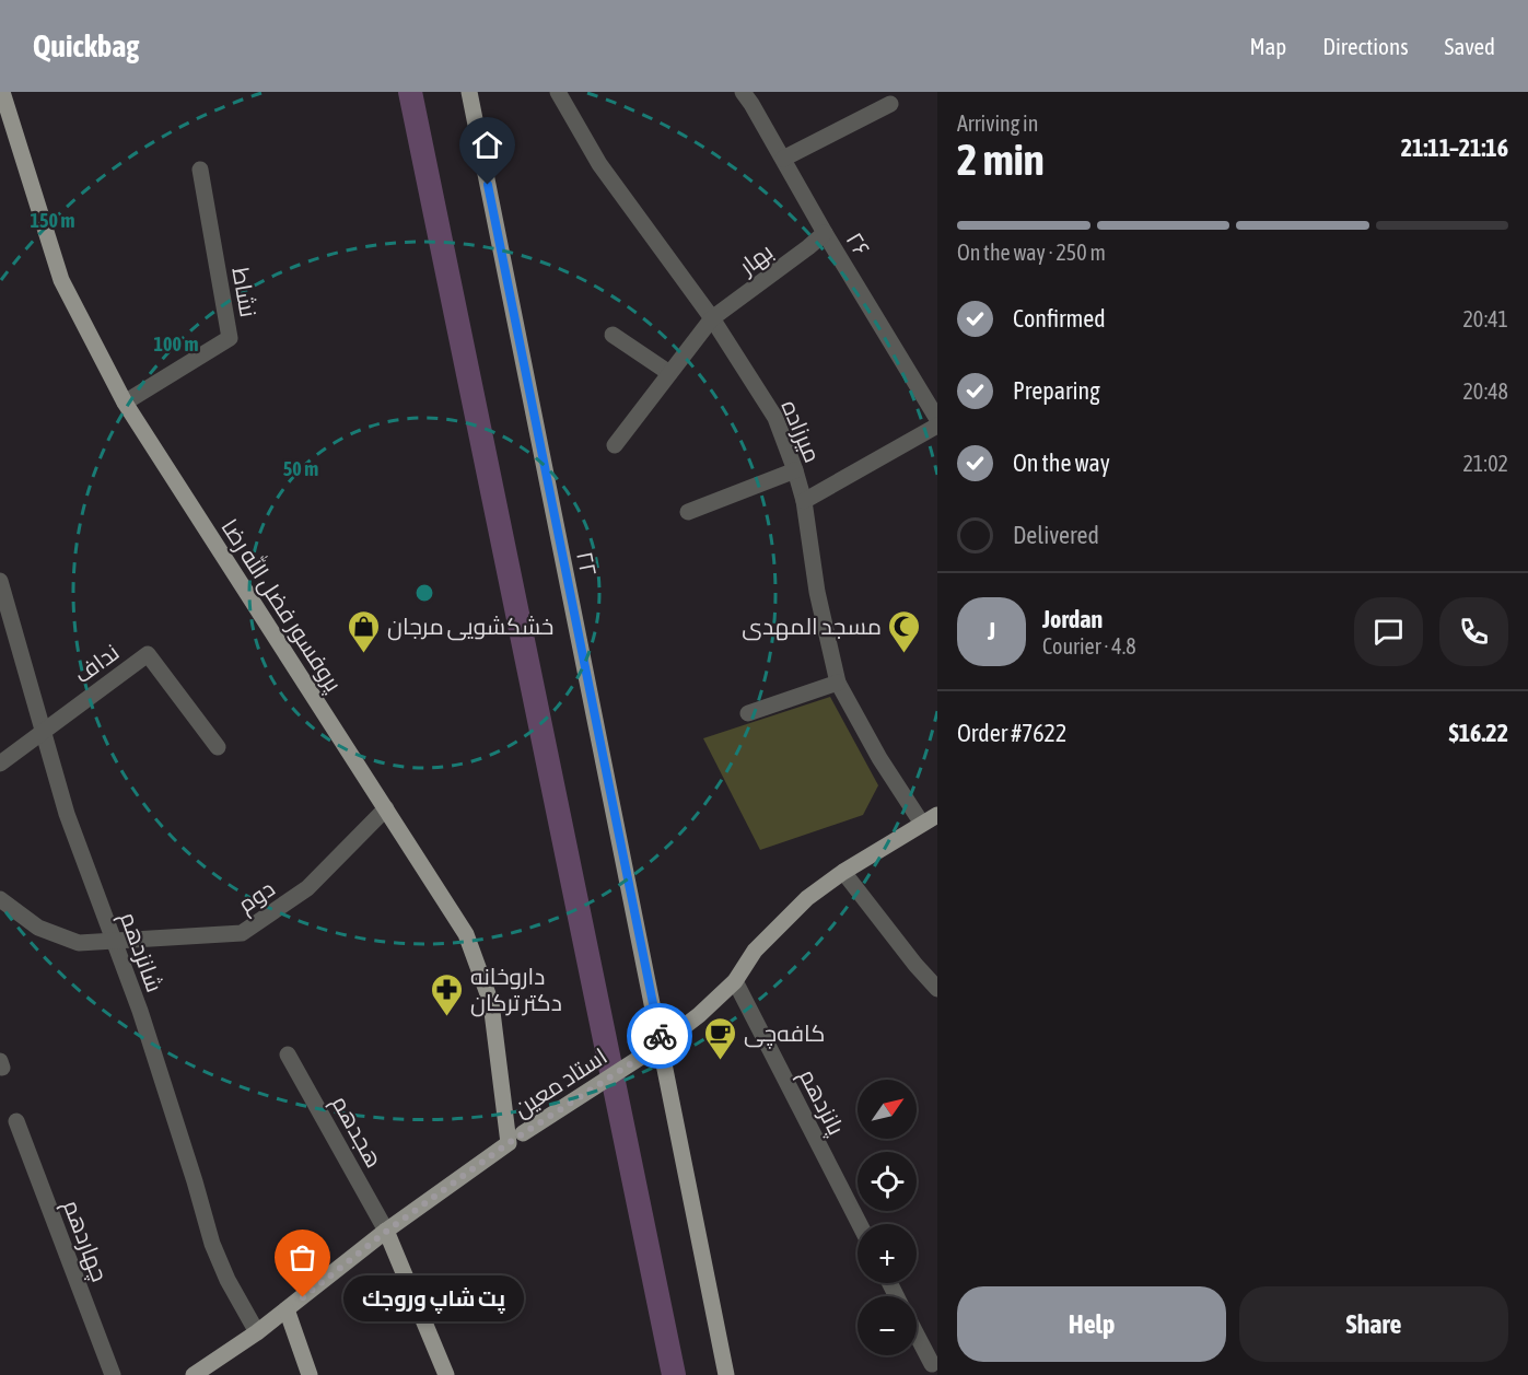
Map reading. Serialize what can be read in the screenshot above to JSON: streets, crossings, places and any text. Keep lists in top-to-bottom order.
{
  "streets": {
    "main road": ["۲۲", "پروفسور فضل الله رضا", "استاد معین"],
    "street": [
      "۲۶",
      "بهار",
      "نشاط",
      "میرزاده",
      "نداف",
      "دوم",
      "شانزدهم",
      "پانزدهم",
      "هجدهم",
      "چهاردهم"
    ]
  },
  "crossings": [
    ["۲۶", "بهار"],
    ["بهار", "میرزاده"],
    ["نشاط", "پروفسور فضل الله رضا"],
    ["میرزاده", "استاد معین"],
    ["۲۲", "استاد معین"],
    ["پروفسور فضل الله رضا", "دوم"],
    ["پروفسور فضل الله رضا", "استاد معین"],
    ["نداف", "شانزدهم"],
    ["دوم", "شانزدهم"],
    ["شانزدهم", "استاد معین"],
    ["استاد معین", "پانزدهم"],
    ["استاد معین", "هجدهم"]
  ],
  "places": {
    "shop": ["خشکشویی مرجان"],
    "mosque": ["مسجد المهدی"],
    "pharmacy": ["داروخانه دکتر ترکان"],
    "cafe": ["کافه‌چی"],
    "other": ["پت شاپ وروجك"]
  },
  "north": "top right",
  "page": {
    "header": "Quickbag",
    "nav": ["Map", "Directions", "Saved"],
    "heading": ["2 min", "Arriving in", "21:11–21:16"],
    "panel": [
      "Jordan",
      "Courier · 4.8",
      "Order #7622",
      "$16.22"
    ],
    "bar": "On the way · 250 m",
    "list": [
      ["Confirmed", "20:41"],
      ["Preparing", "20:48"],
      ["On the way", "21:02"],
      "Delivered"
    ],
    "round": "J",
    "map_buttons": ["+", "−"],
    "buttons": ["Help", "Share"],
    "bubble": "پت شاپ وروجك"
  },
  "rings": ["150 m", "100 m", "50 m"]
}
